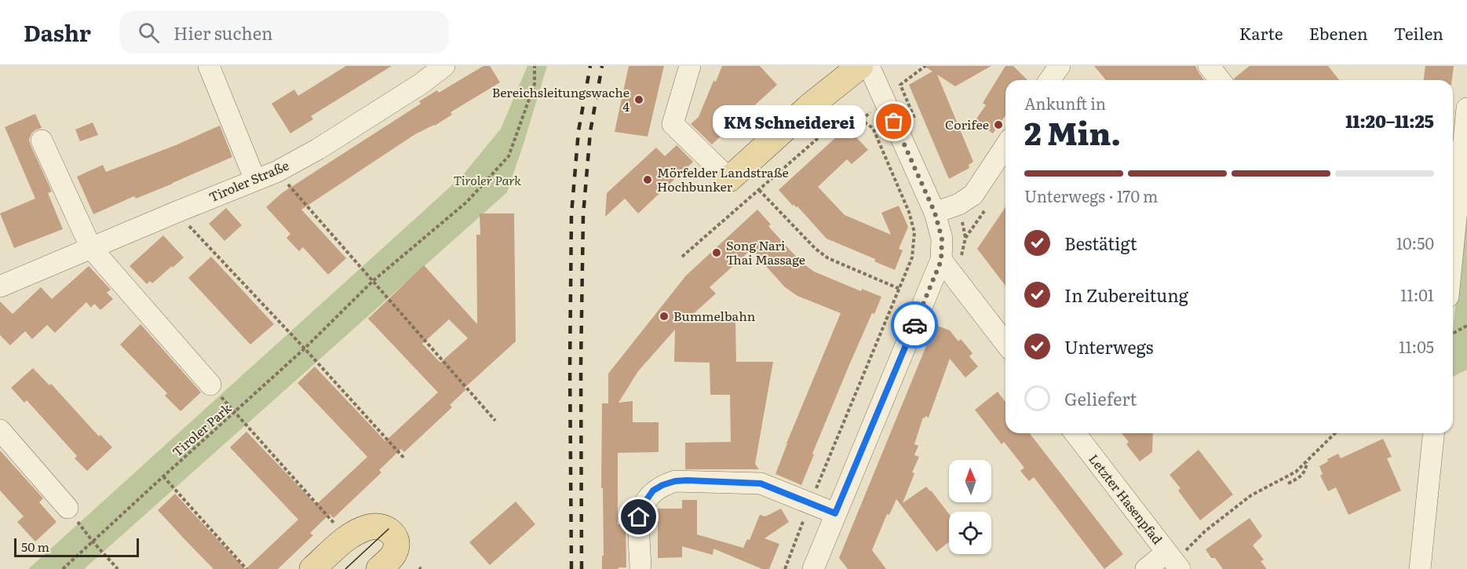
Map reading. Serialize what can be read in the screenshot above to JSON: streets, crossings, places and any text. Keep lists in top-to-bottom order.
{
  "streets": {
    "street": ["Tiroler Straße", "Letzter Hasenpfad"],
    "path": ["Tiroler Park"]
  },
  "parks": ["Tiroler Park"],
  "places": [
    "Bereichsleitungswache 4",
    "KM Schneiderei",
    "Corifee",
    "Mörfelder Landstraße Hochbunker",
    "Song Nari Thai Massage",
    "Bummelbahn"
  ],
  "scale_bar": "50 m",
  "north": "top",
  "page": {
    "header": "Dashr",
    "search": "Hier suchen",
    "nav": ["Karte", "Ebenen", "Teilen"],
    "heading": ["2 Min.", "Ankunft in", "11:20–11:25"],
    "bubble": "KM Schneiderei",
    "bar": "Unterwegs · 170 m",
    "list": [
      ["Bestätigt", "10:50"],
      ["In Zubereitung", "11:01"],
      ["Unterwegs", "11:05"],
      "Geliefert"
    ],
    "scale": "50 m"
  }
}
